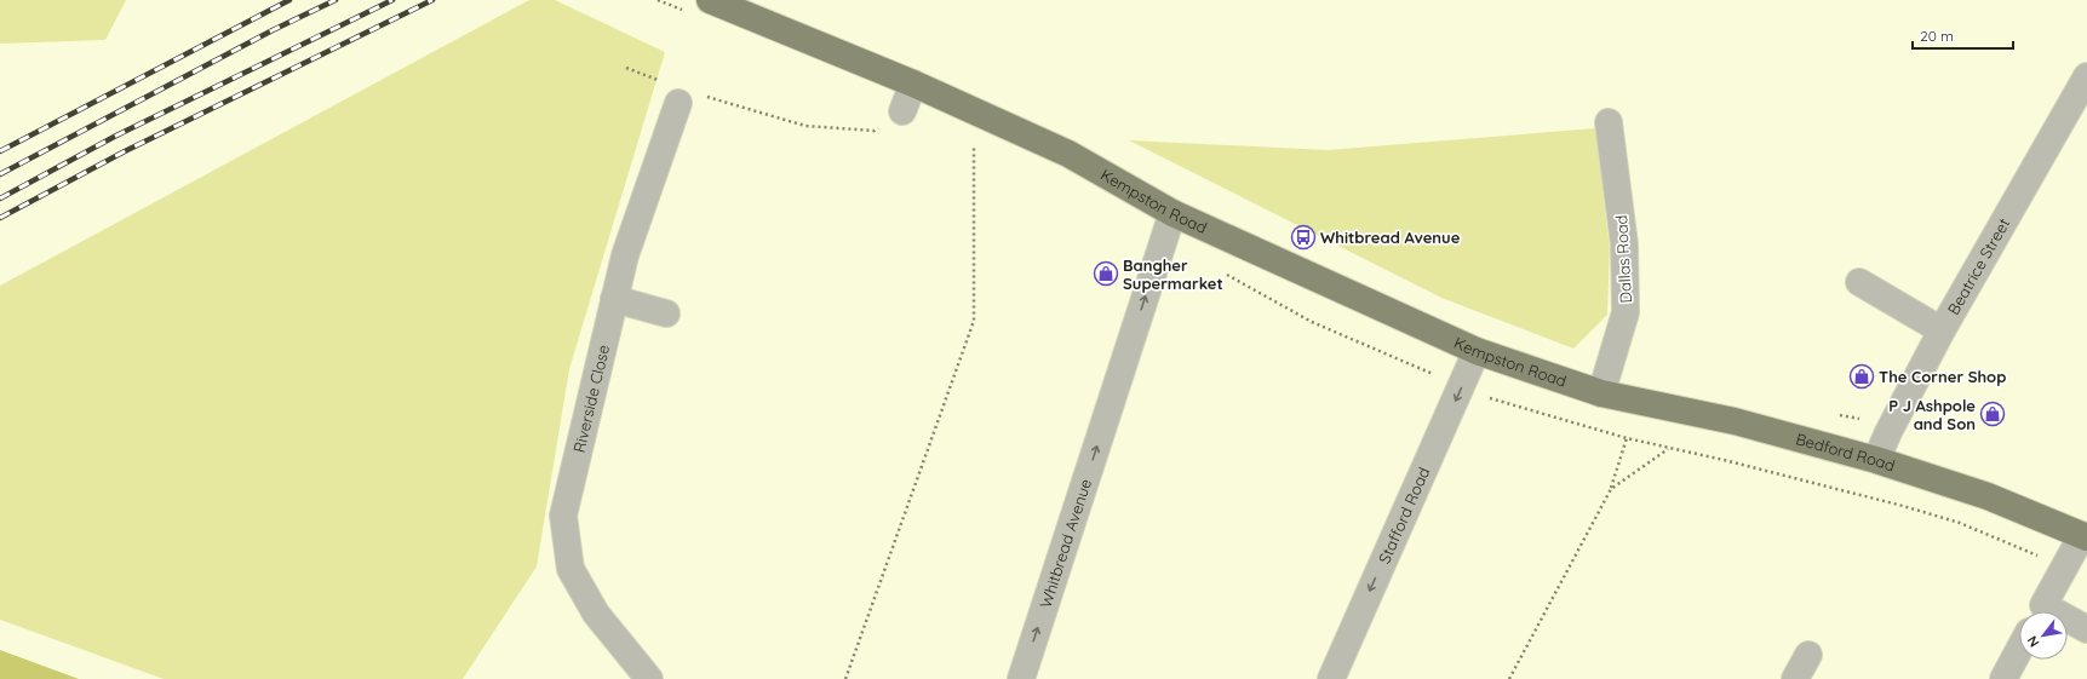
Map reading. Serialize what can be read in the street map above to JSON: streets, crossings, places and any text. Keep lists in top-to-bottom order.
{
  "streets": {
    "main road": ["Kempston Road", "Bedford Road"],
    "street": [
      "Dallas Road",
      "Beatrice Street",
      "Riverside Close",
      "Stafford Road",
      "Whitbread Avenue"
    ]
  },
  "crossings": [
    ["Kempston Road", "Dallas Road"],
    ["Kempston Road", "Bedford Road"],
    ["Kempston Road", "Stafford Road"],
    ["Kempston Road", "Whitbread Avenue"],
    ["Dallas Road", "Bedford Road"],
    ["Beatrice Street", "Bedford Road"]
  ],
  "one_way": ["Stafford Road", "Whitbread Avenue"],
  "places": {
    "bus stop": ["Whitbread Avenue"],
    "shop": ["Bangher Supermarket", "The Corner Shop", "P J Ashpole and Son"]
  },
  "scale_bar": "20 m",
  "north": "bottom left"
}
